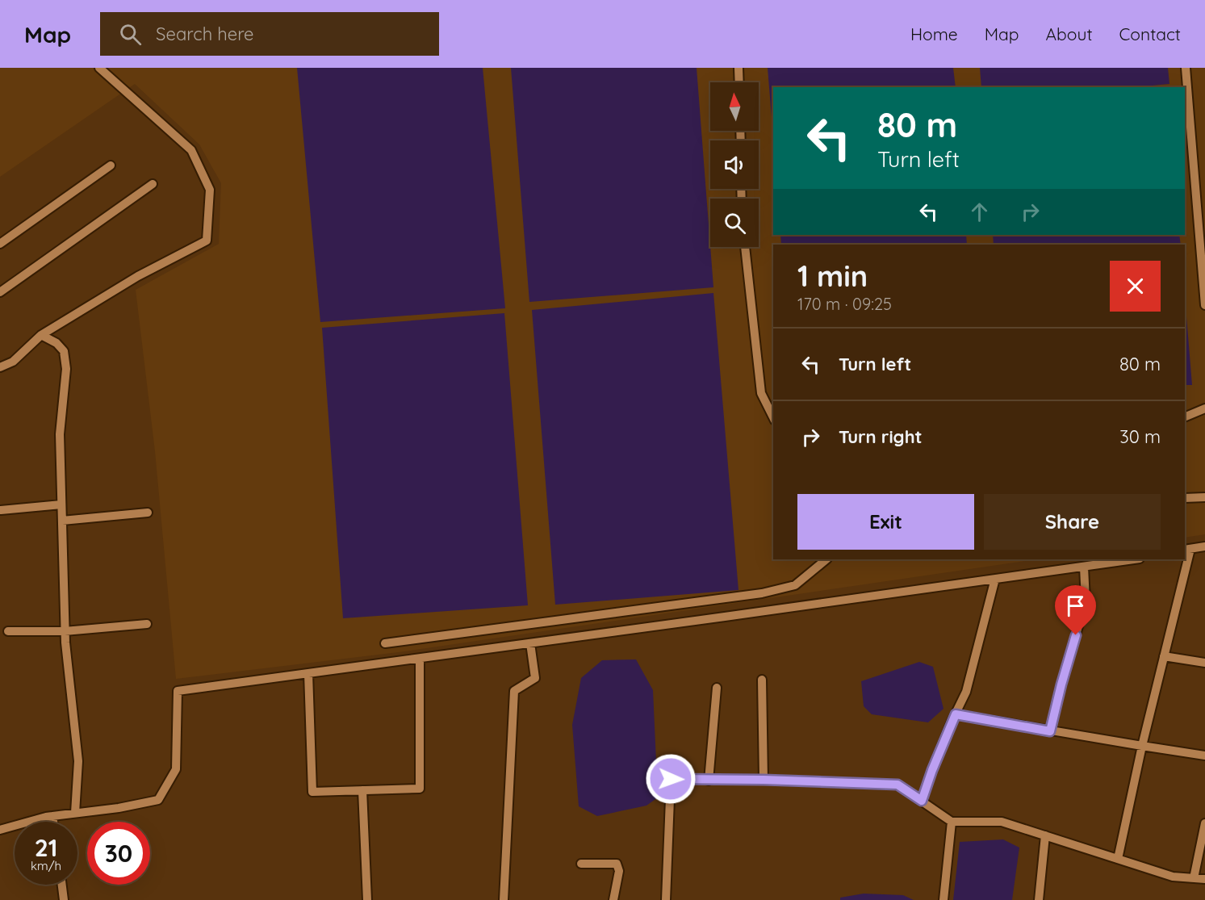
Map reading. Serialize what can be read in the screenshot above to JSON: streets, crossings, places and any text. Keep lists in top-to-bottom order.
{
  "north": "top",
  "page": {
    "header": "Map",
    "search": "Search here",
    "nav": [
      "Home",
      "Map",
      "About",
      "Contact"
    ],
    "turn": ["80 m", "Turn left"],
    "heading": ["1 min", "170 m · 09:25"],
    "list": [
      {
        "name": "Turn left",
        "value": "80 m"
      },
      {
        "name": "Turn right",
        "value": "30 m"
      }
    ],
    "buttons": ["Exit", "Share"],
    "speed": "21 km/h",
    "limit": "30"
  }
}
